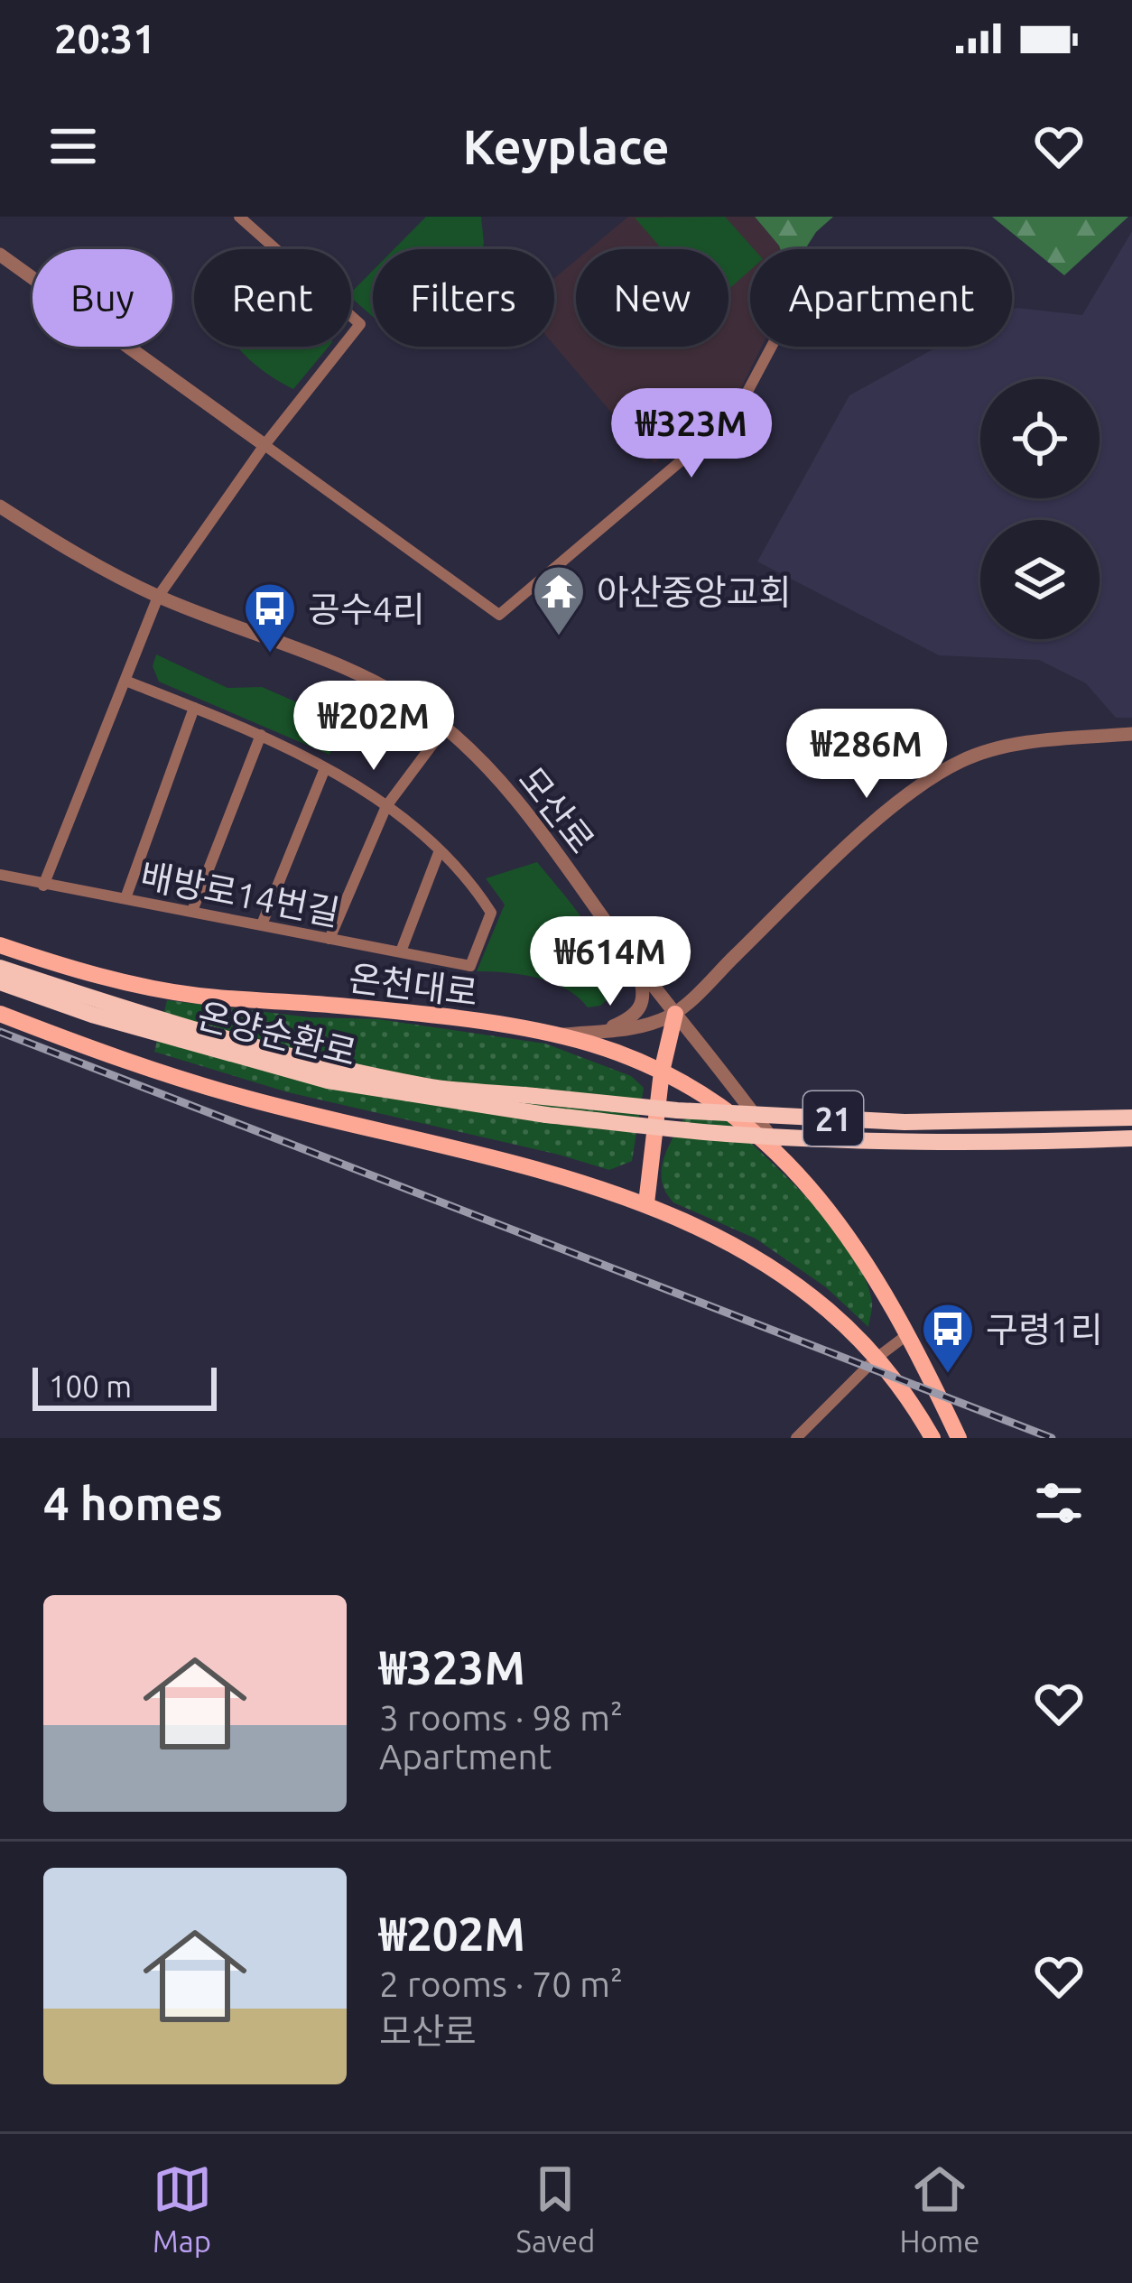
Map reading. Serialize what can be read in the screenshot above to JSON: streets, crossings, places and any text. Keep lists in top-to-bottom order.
{
  "streets": {
    "highway": ["온양순환로", "21"],
    "main road": ["온천대로"],
    "street": ["모산로", "배방로14번길"]
  },
  "crossings": [
    ["모산로", "온천대로"]
  ],
  "places": {
    "temple": ["아산중앙교회"],
    "bus stop": ["공수4리", "구령1리"]
  },
  "scale_bar": "100 m",
  "page": {
    "status": "20:31",
    "header": "Keyplace",
    "chip": [
      "Buy",
      "Rent",
      "Filters",
      "New",
      "Apartment"
    ],
    "price": [
      "₩323M",
      "₩202M",
      "₩286M",
      "₩614M"
    ],
    "scale": "100 m",
    "heading": "4 homes",
    "list": [
      {
        "name": "₩323M",
        "note": "3 rooms · 98 m² · Apartment"
      },
      {
        "name": "₩202M",
        "note": "2 rooms · 70 m² · 모산로"
      }
    ],
    "tabs": ["Map", "Saved", "Home"]
  }
}
